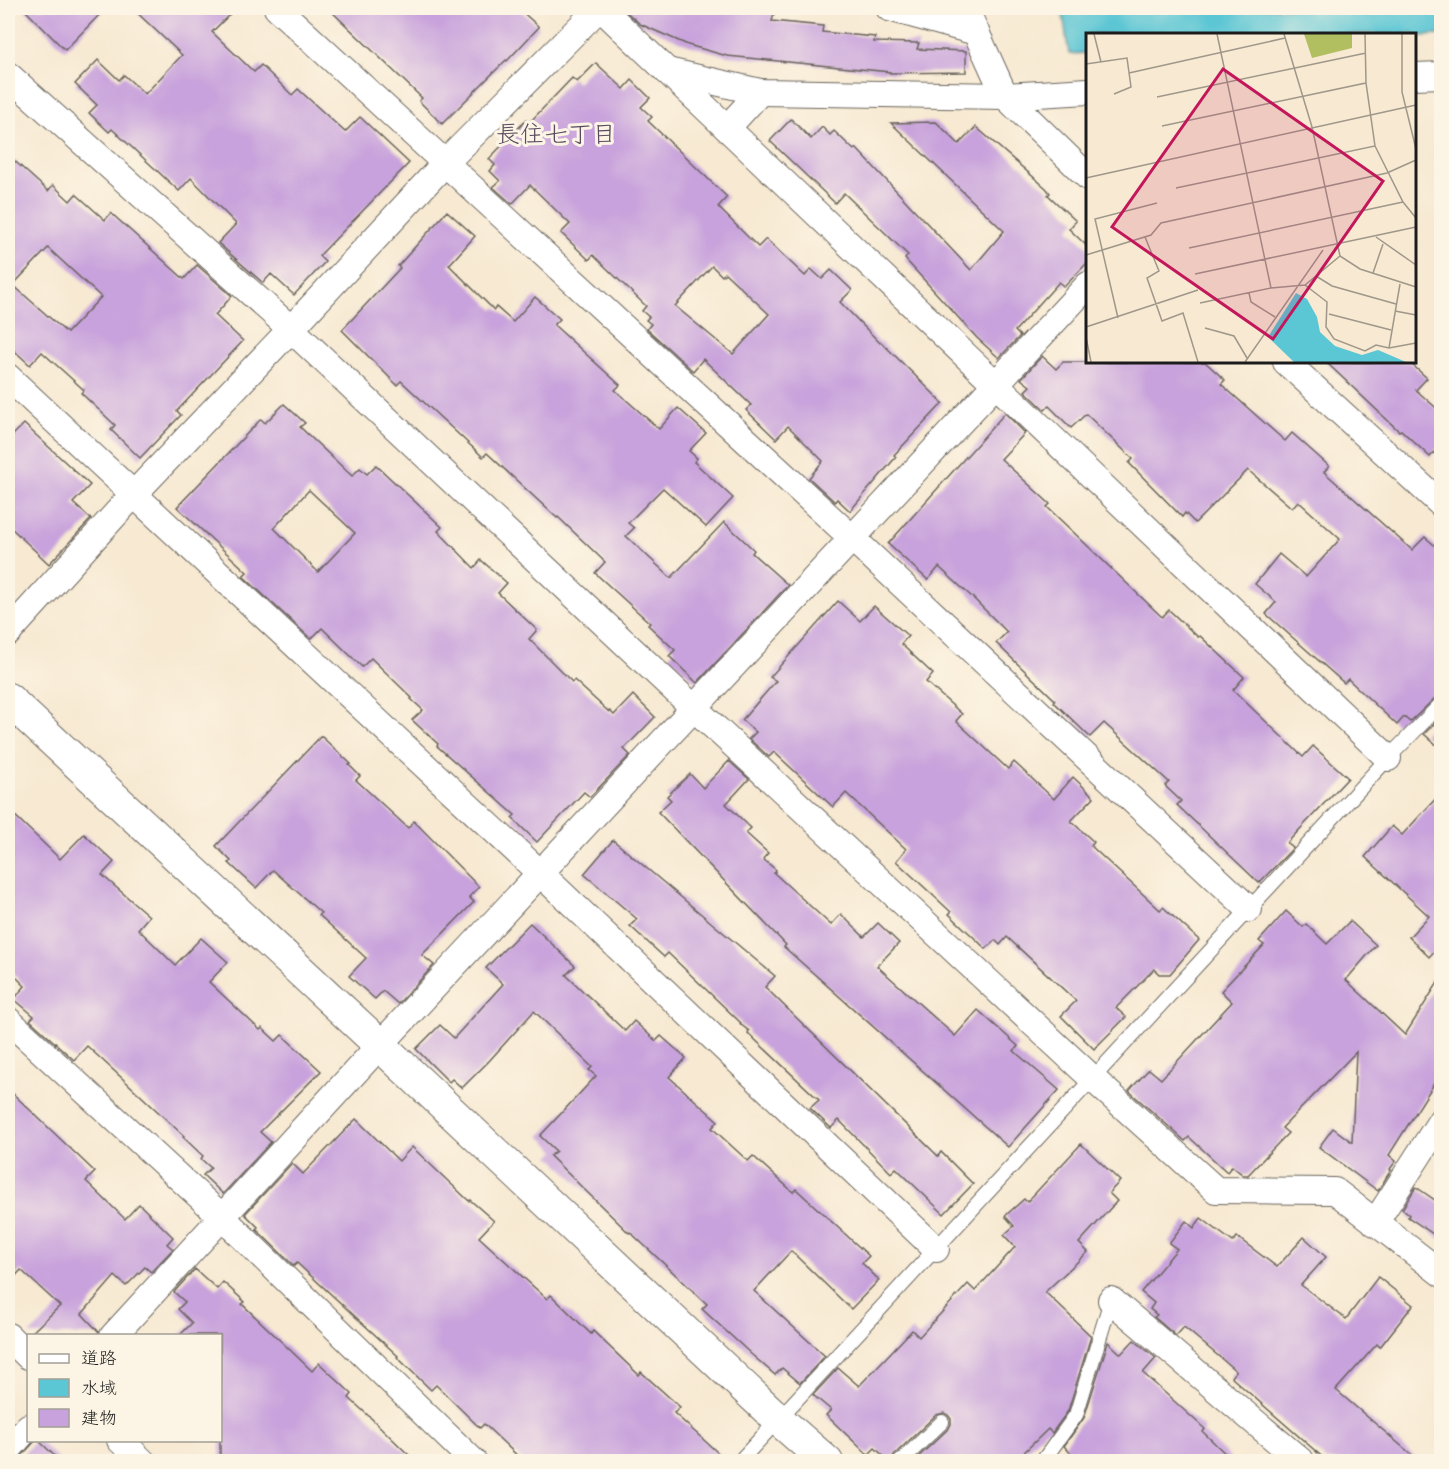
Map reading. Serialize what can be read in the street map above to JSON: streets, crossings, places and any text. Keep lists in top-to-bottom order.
{
  "districts": ["長住七丁目"],
  "legend": ["道路", "水域", "建物"]
}
